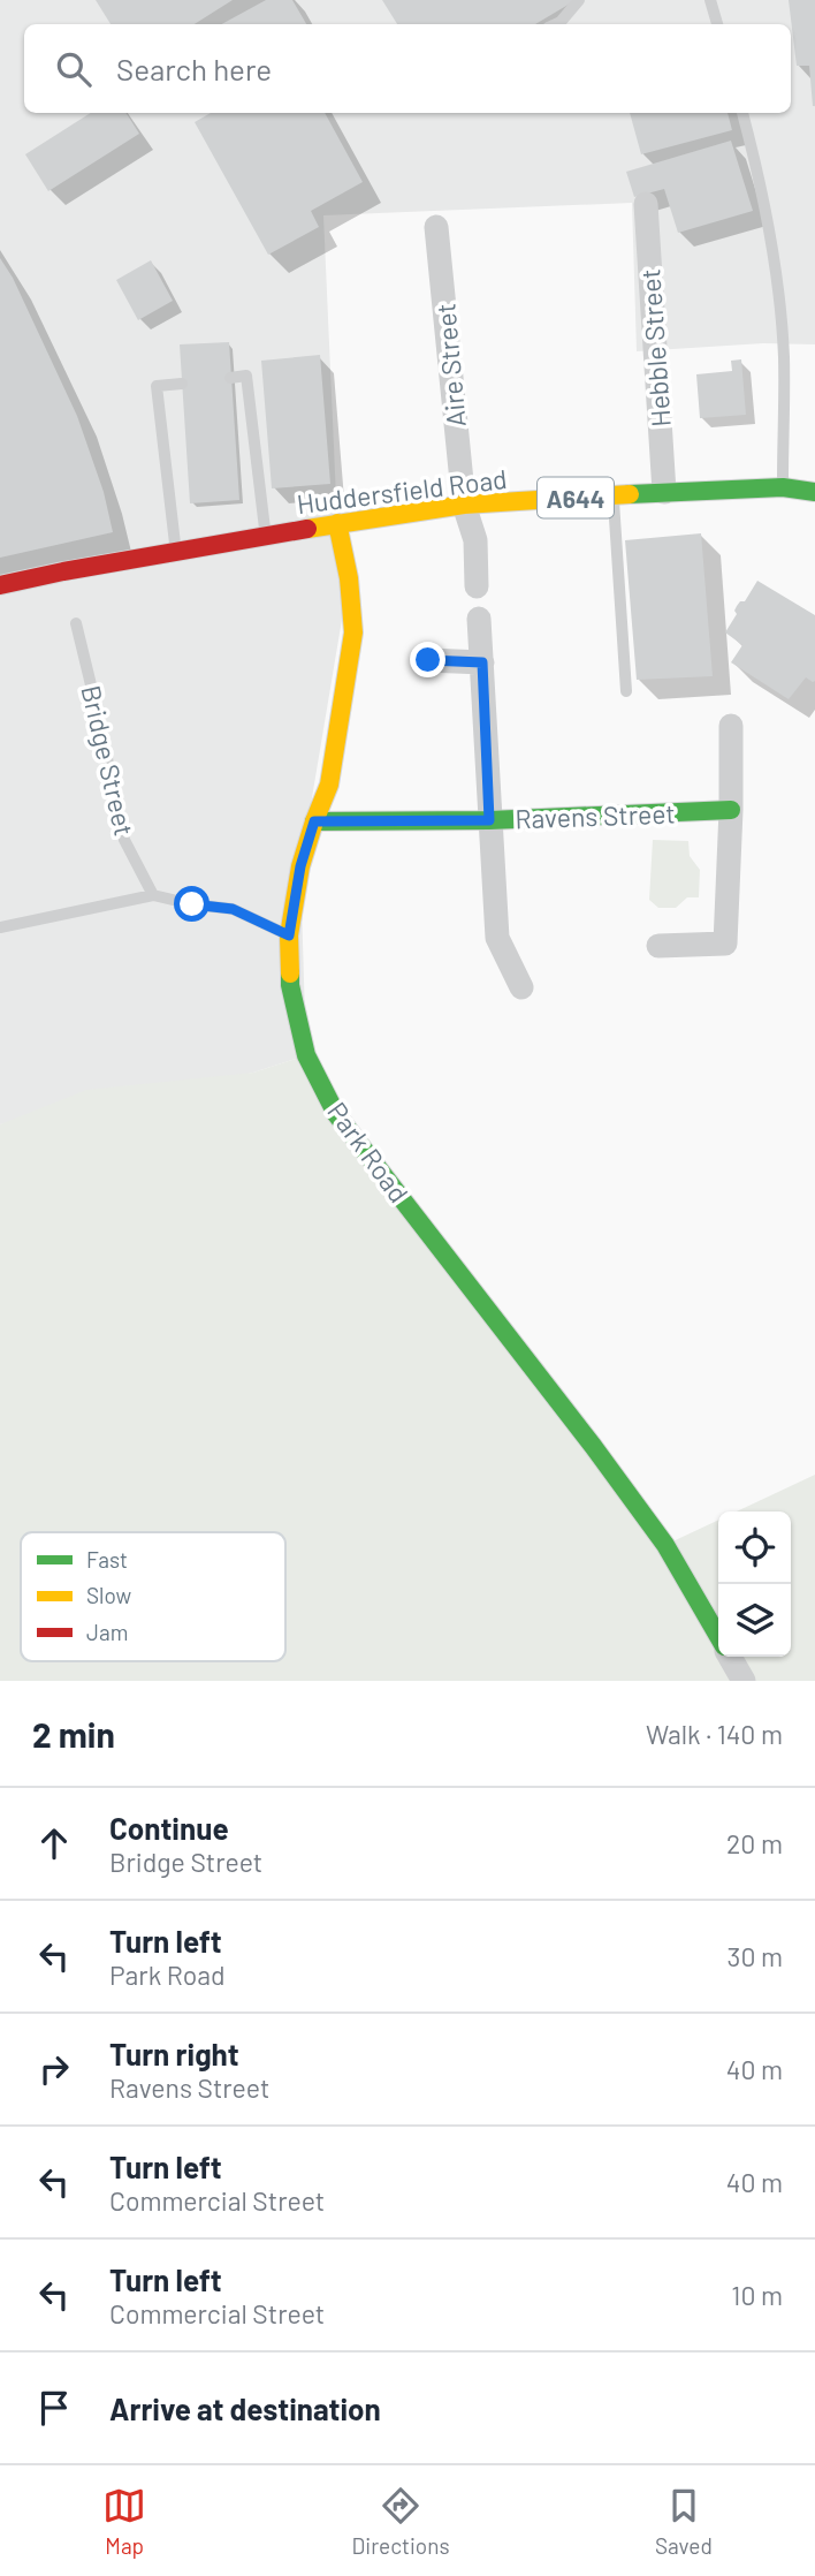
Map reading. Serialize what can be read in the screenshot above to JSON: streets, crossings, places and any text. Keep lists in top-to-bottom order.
{
  "streets": {
    "main road": [
      "Huddersfield Road",
      "A644",
      "Ravens Street",
      "Park Road"
    ],
    "street": ["Hebble Street", "Aire Street"],
    "lane": ["Bridge Street"]
  },
  "crossings": [
    ["Hebble Street", "Huddersfield Road"],
    ["Aire Street", "Huddersfield Road"],
    ["Huddersfield Road", "Park Road"],
    ["Ravens Street", "Park Road"]
  ],
  "legend": ["Fast", "Slow", "Jam"],
  "page": {
    "search": "Search here",
    "heading": ["2 min", "Walk · 140 m"],
    "list": [
      ["Continue", "Bridge Street", "20 m"],
      ["Turn left", "Park Road", "30 m"],
      ["Turn right", "Ravens Street", "40 m"],
      ["Turn left", "Commercial Street", "40 m"],
      ["Turn left", "Commercial Street", "10 m"],
      "Arrive at destination"
    ],
    "nav": ["Map", "Directions", "Saved"]
  }
}
